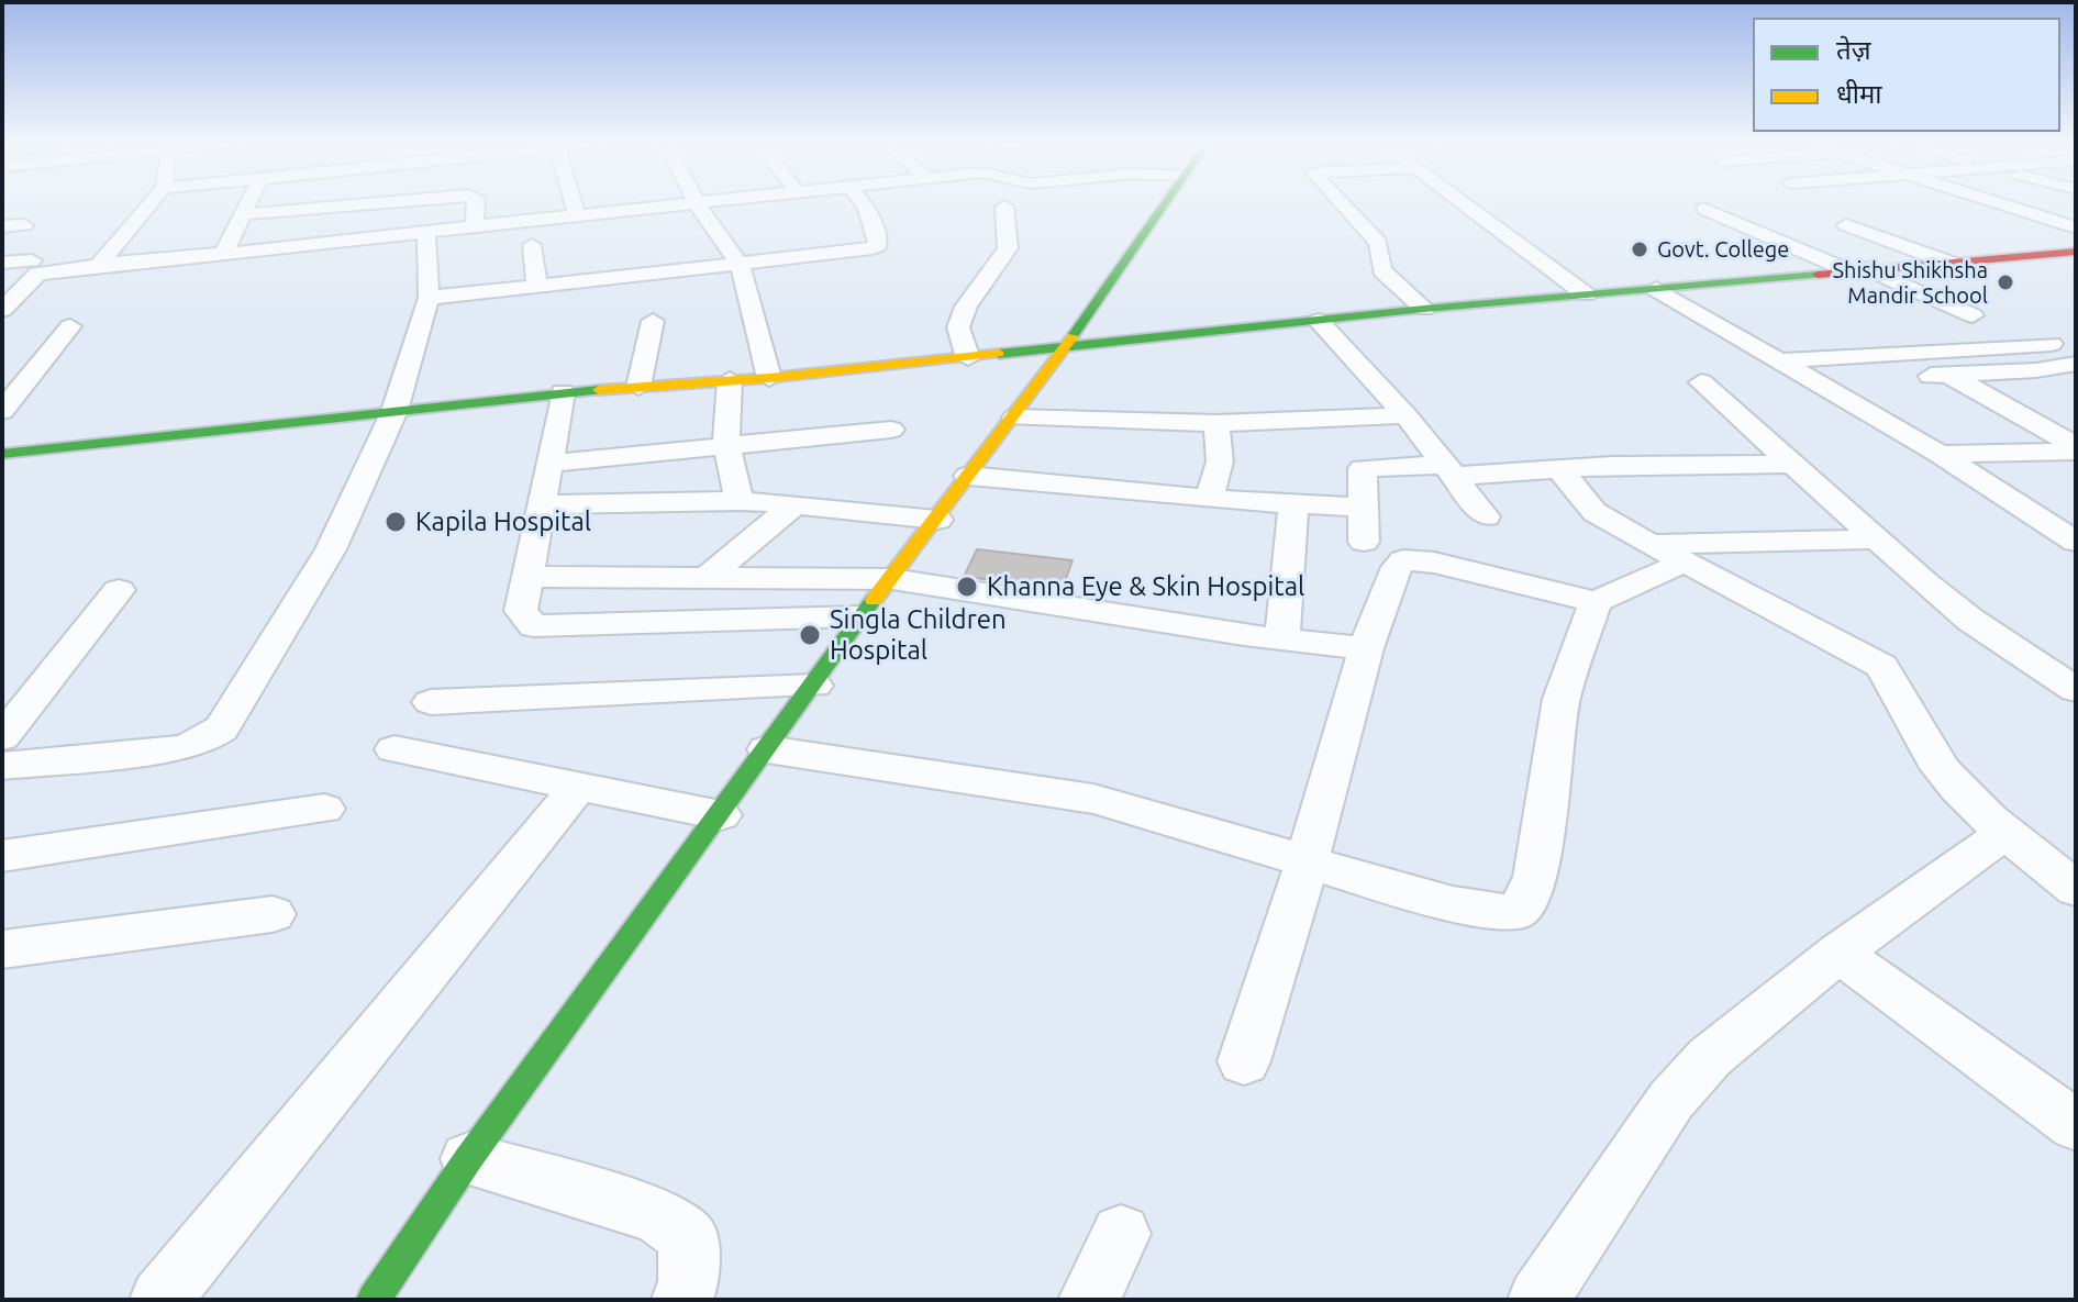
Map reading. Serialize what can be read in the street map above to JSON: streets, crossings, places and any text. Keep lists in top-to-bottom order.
{
  "places": [
    "Govt. College",
    "Shishu Shikhsha Mandir School",
    "Kapila Hospital",
    "Khanna Eye & Skin Hospital",
    "Singla Children Hospital"
  ],
  "legend": ["तेज़", "धीमा"]
}
